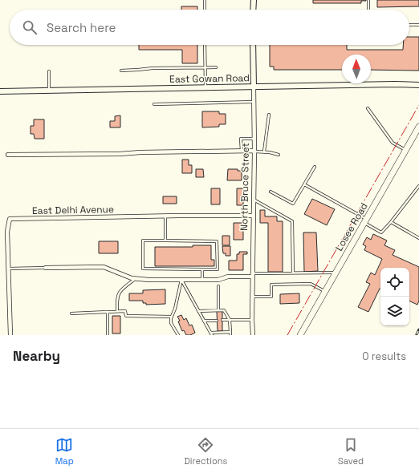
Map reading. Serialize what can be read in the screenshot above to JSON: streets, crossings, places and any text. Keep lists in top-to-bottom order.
{
  "streets": {
    "main road": ["Losee Road"],
    "street": ["East Gowan Road", "North Bruce Street", "East Delhi Avenue"]
  },
  "crossings": [
    ["East Gowan Road", "North Bruce Street"],
    ["North Bruce Street", "East Delhi Avenue"]
  ],
  "north": "top",
  "page": {
    "search": "Search here",
    "heading": ["Nearby", "0 results"],
    "nav": ["Map", "Directions", "Saved"]
  }
}
